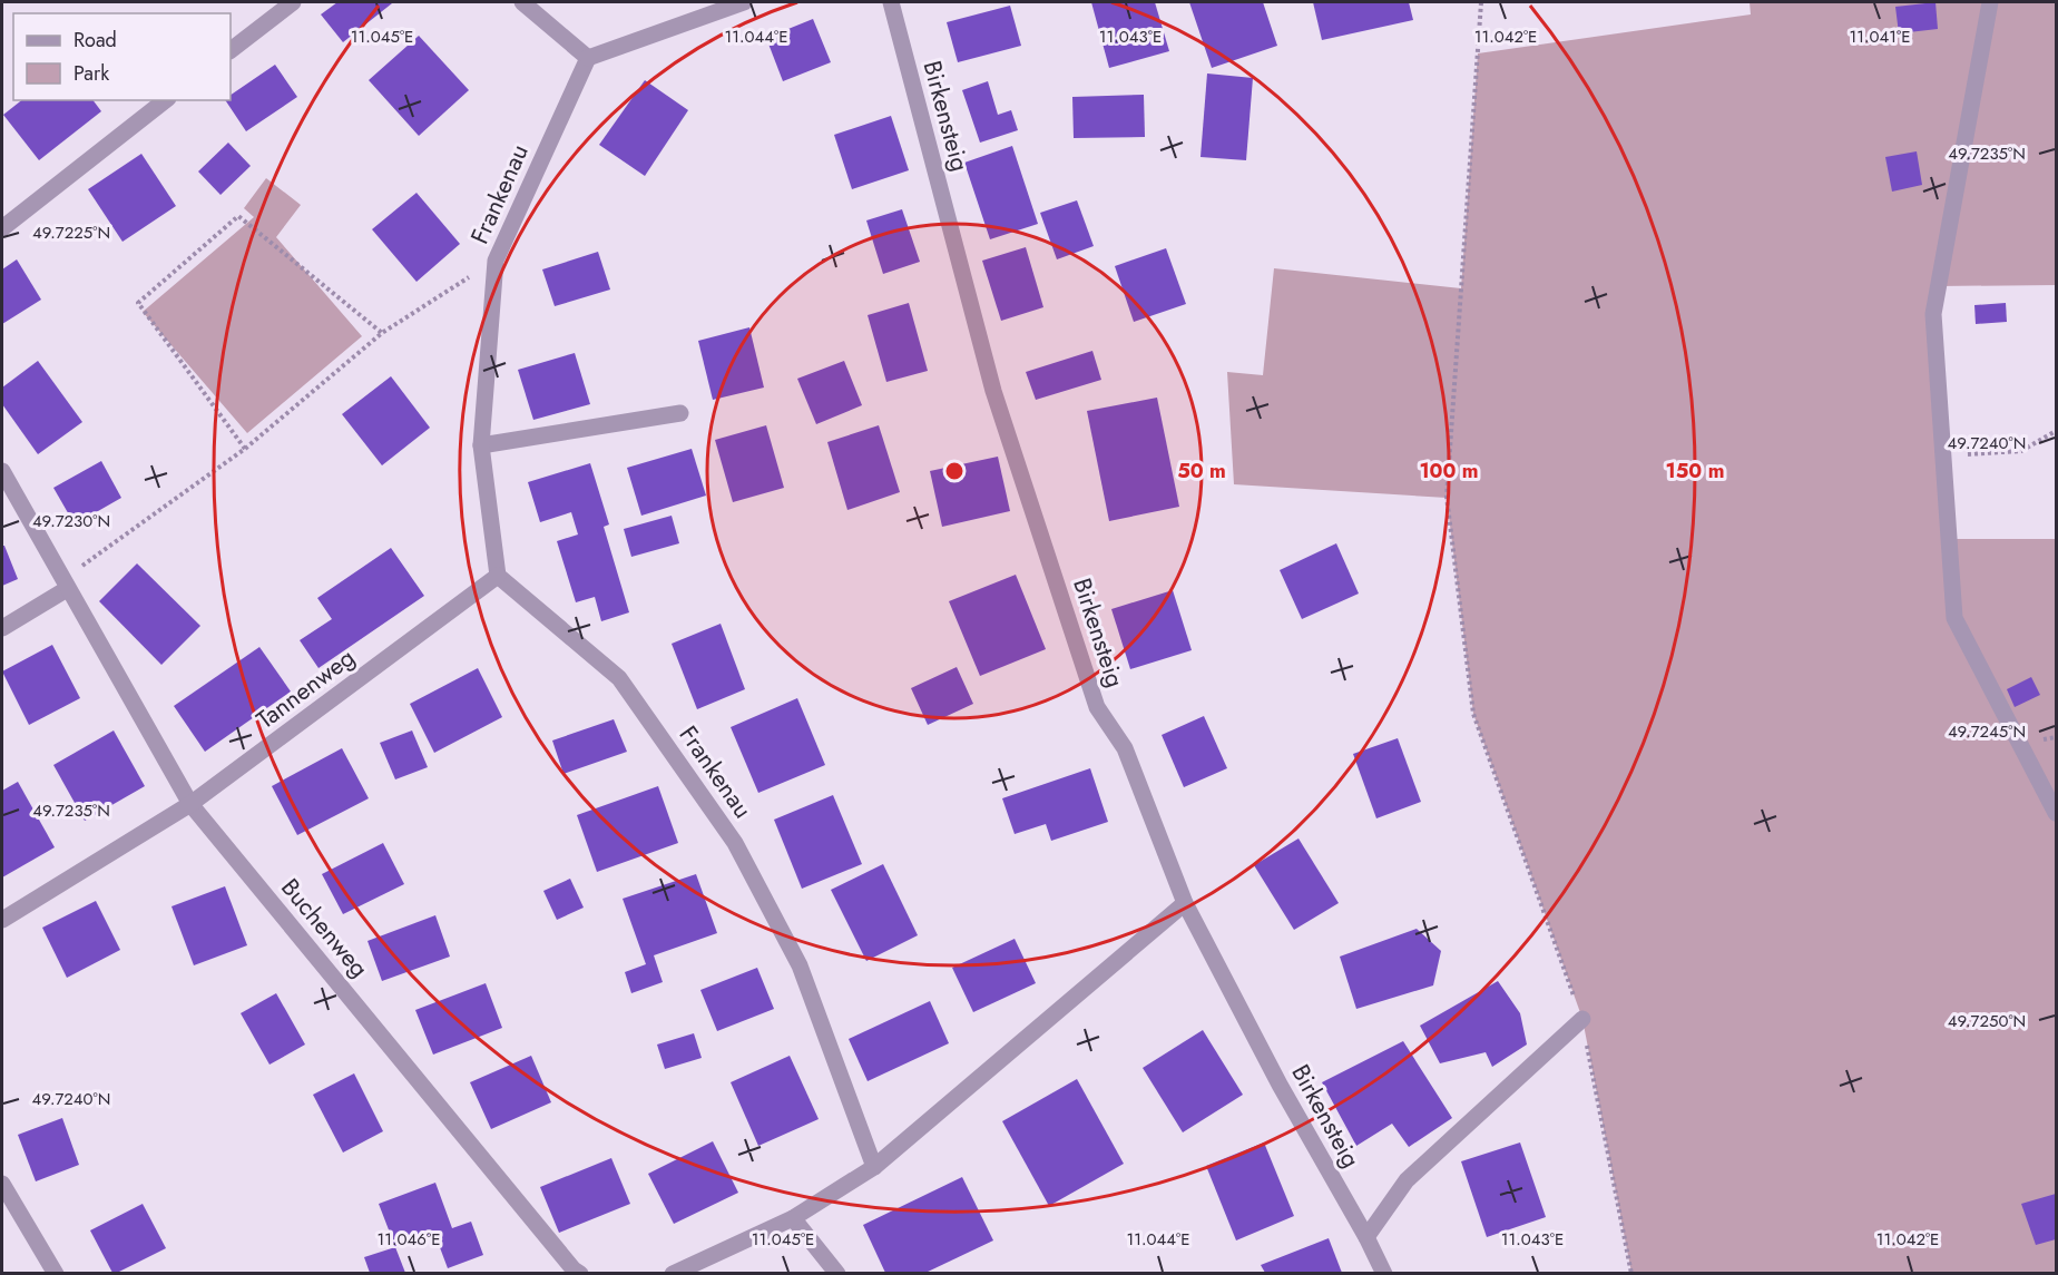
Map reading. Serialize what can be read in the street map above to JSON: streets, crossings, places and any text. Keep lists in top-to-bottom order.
{
  "streets": {
    "street": [
      "Birkensteig",
      "Frankenau",
      "Tannenweg",
      "Buchenweg"
    ]
  },
  "crossings": [
    ["Frankenau", "Tannenweg"],
    ["Tannenweg", "Buchenweg"]
  ],
  "legend": ["Road", "Park"],
  "coordinates": [
    "11.045°E",
    "11.044°E",
    "11.043°E",
    "11.042°E",
    "11.041°E",
    "49.7235°N",
    "49.7225°N",
    "49.7240°N",
    "49.7230°N",
    "49.7245°N",
    "49.7250°N",
    "11.046°E"
  ],
  "rings": ["50 m", "100 m", "150 m"]
}
